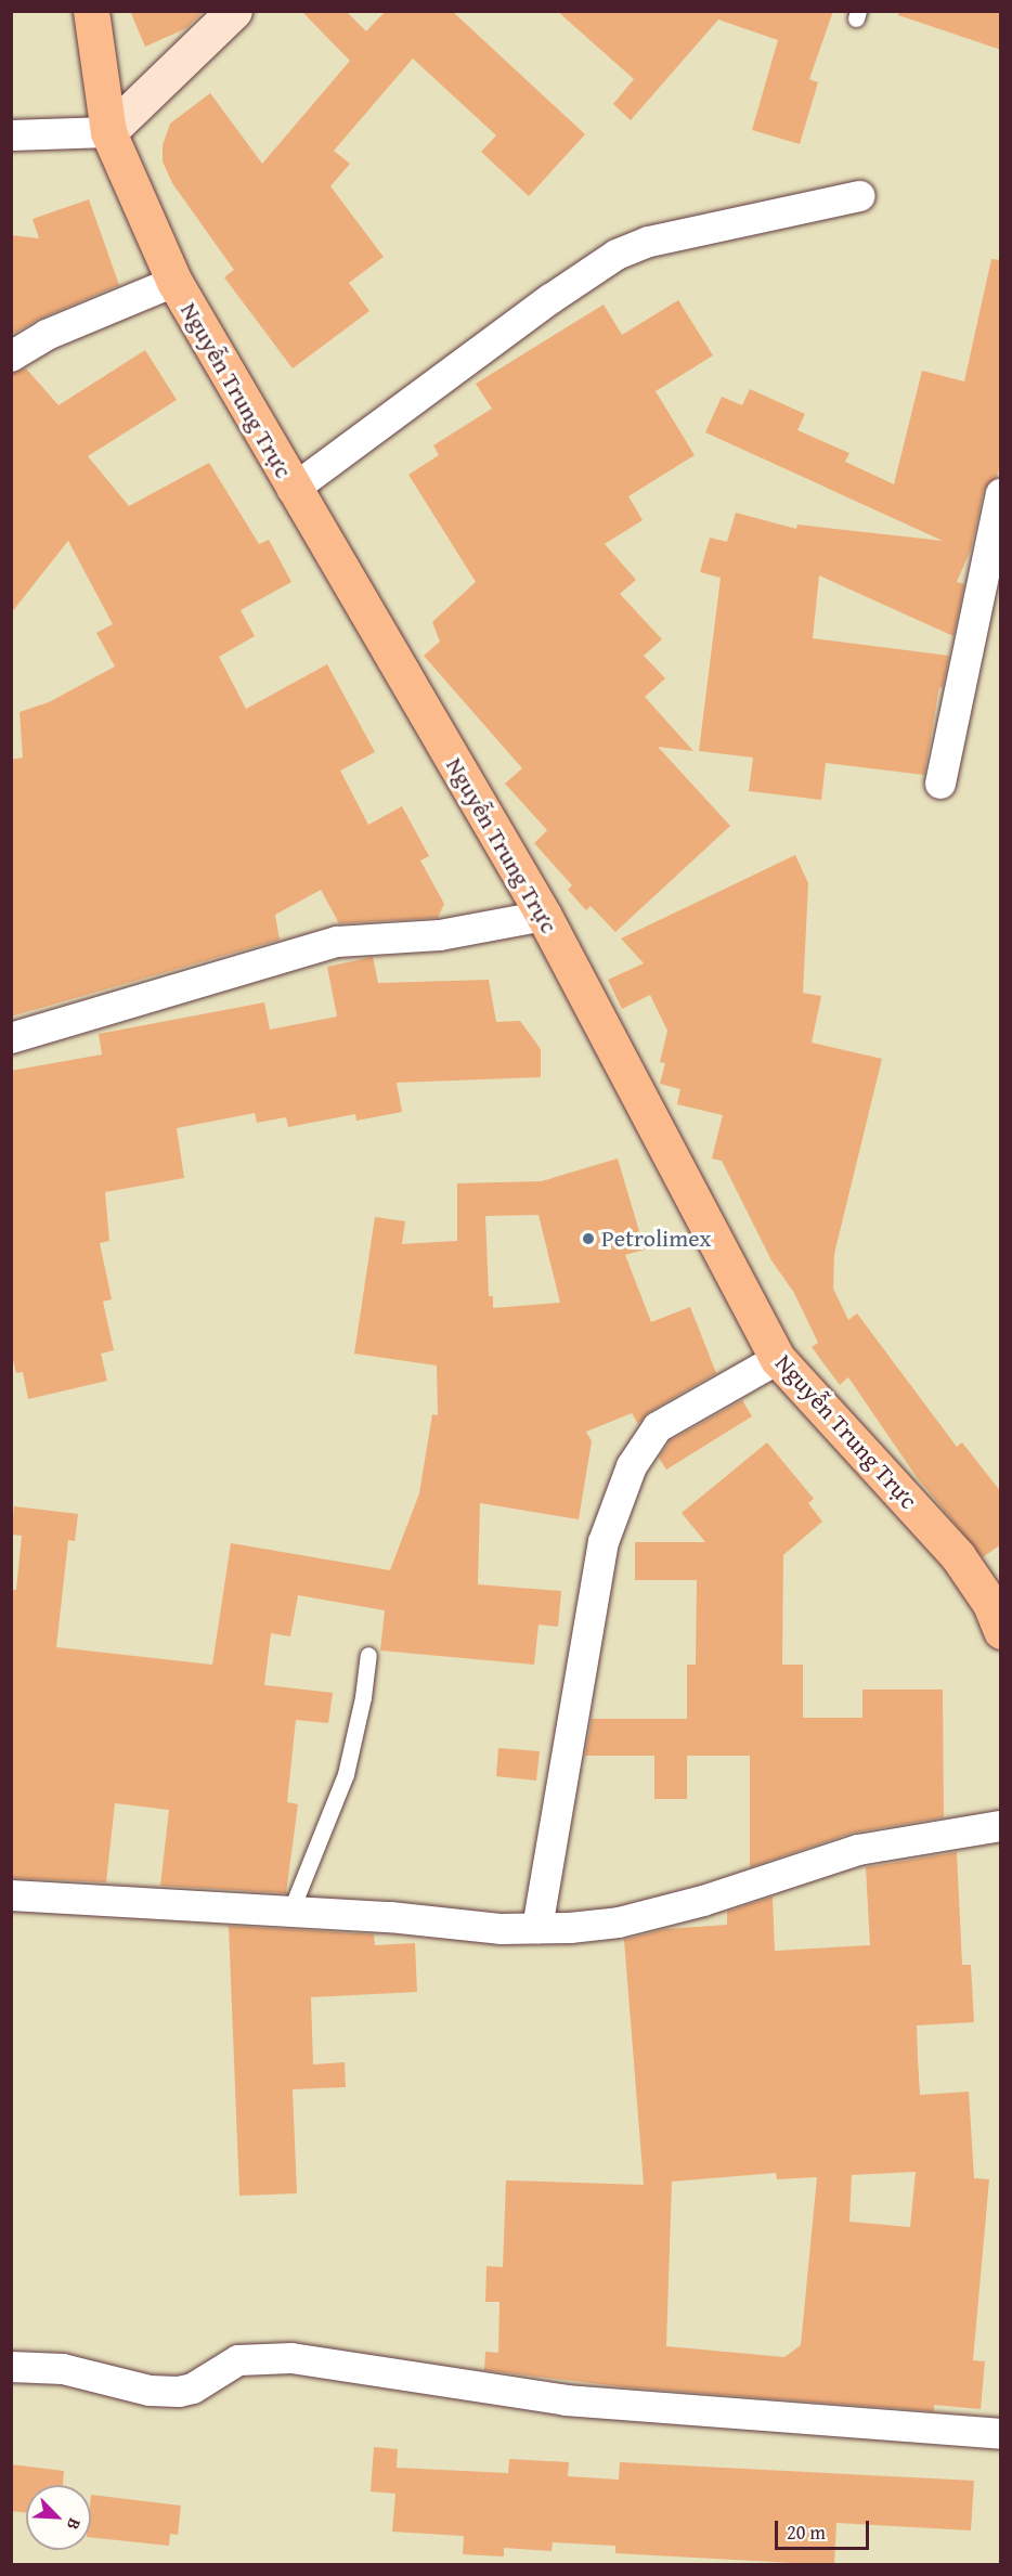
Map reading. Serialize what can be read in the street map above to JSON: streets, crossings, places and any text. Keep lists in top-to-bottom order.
{
  "streets": {
    "main road": ["Nguyễn Trung Trực"]
  },
  "places": ["Petrolimex"],
  "scale_bar": "20 m",
  "north": "bottom right"
}
